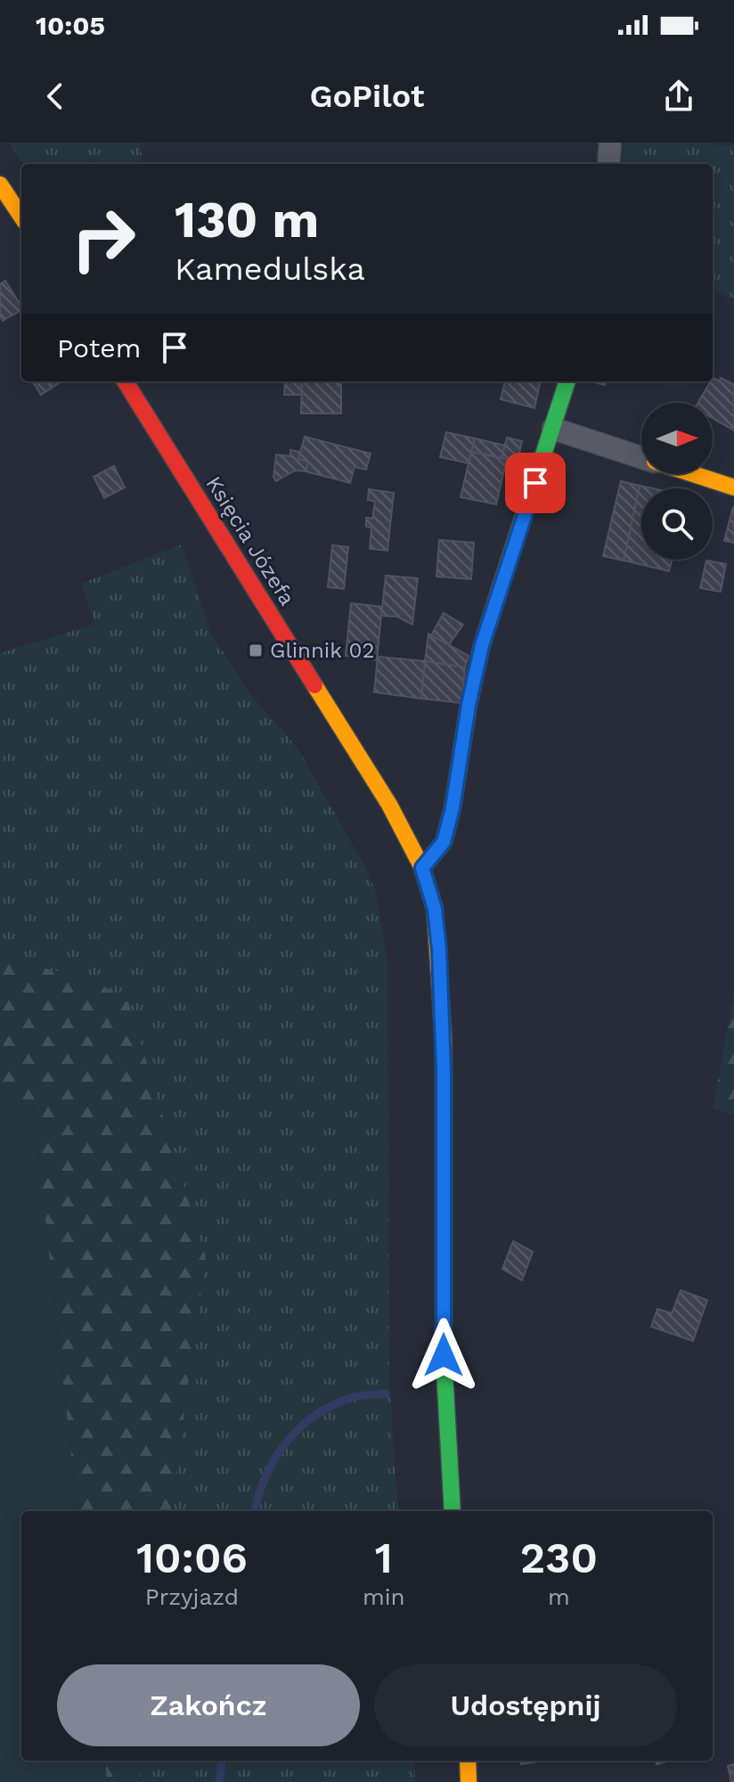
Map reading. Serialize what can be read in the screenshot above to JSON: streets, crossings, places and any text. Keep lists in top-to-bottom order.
{
  "streets": {
    "main road": ["Księcia Józefa"]
  },
  "places": {
    "transit": ["Glinnik 02"]
  },
  "north": "right",
  "page": {
    "status": "10:05",
    "header": "GoPilot",
    "turn": ["130 m", "Kamedulska"],
    "then": "Potem",
    "eta": [
      "10:06",
      "Przyjazd",
      "1",
      "min",
      "230",
      "m"
    ],
    "buttons": ["Zakończ", "Udostępnij"]
  }
}
